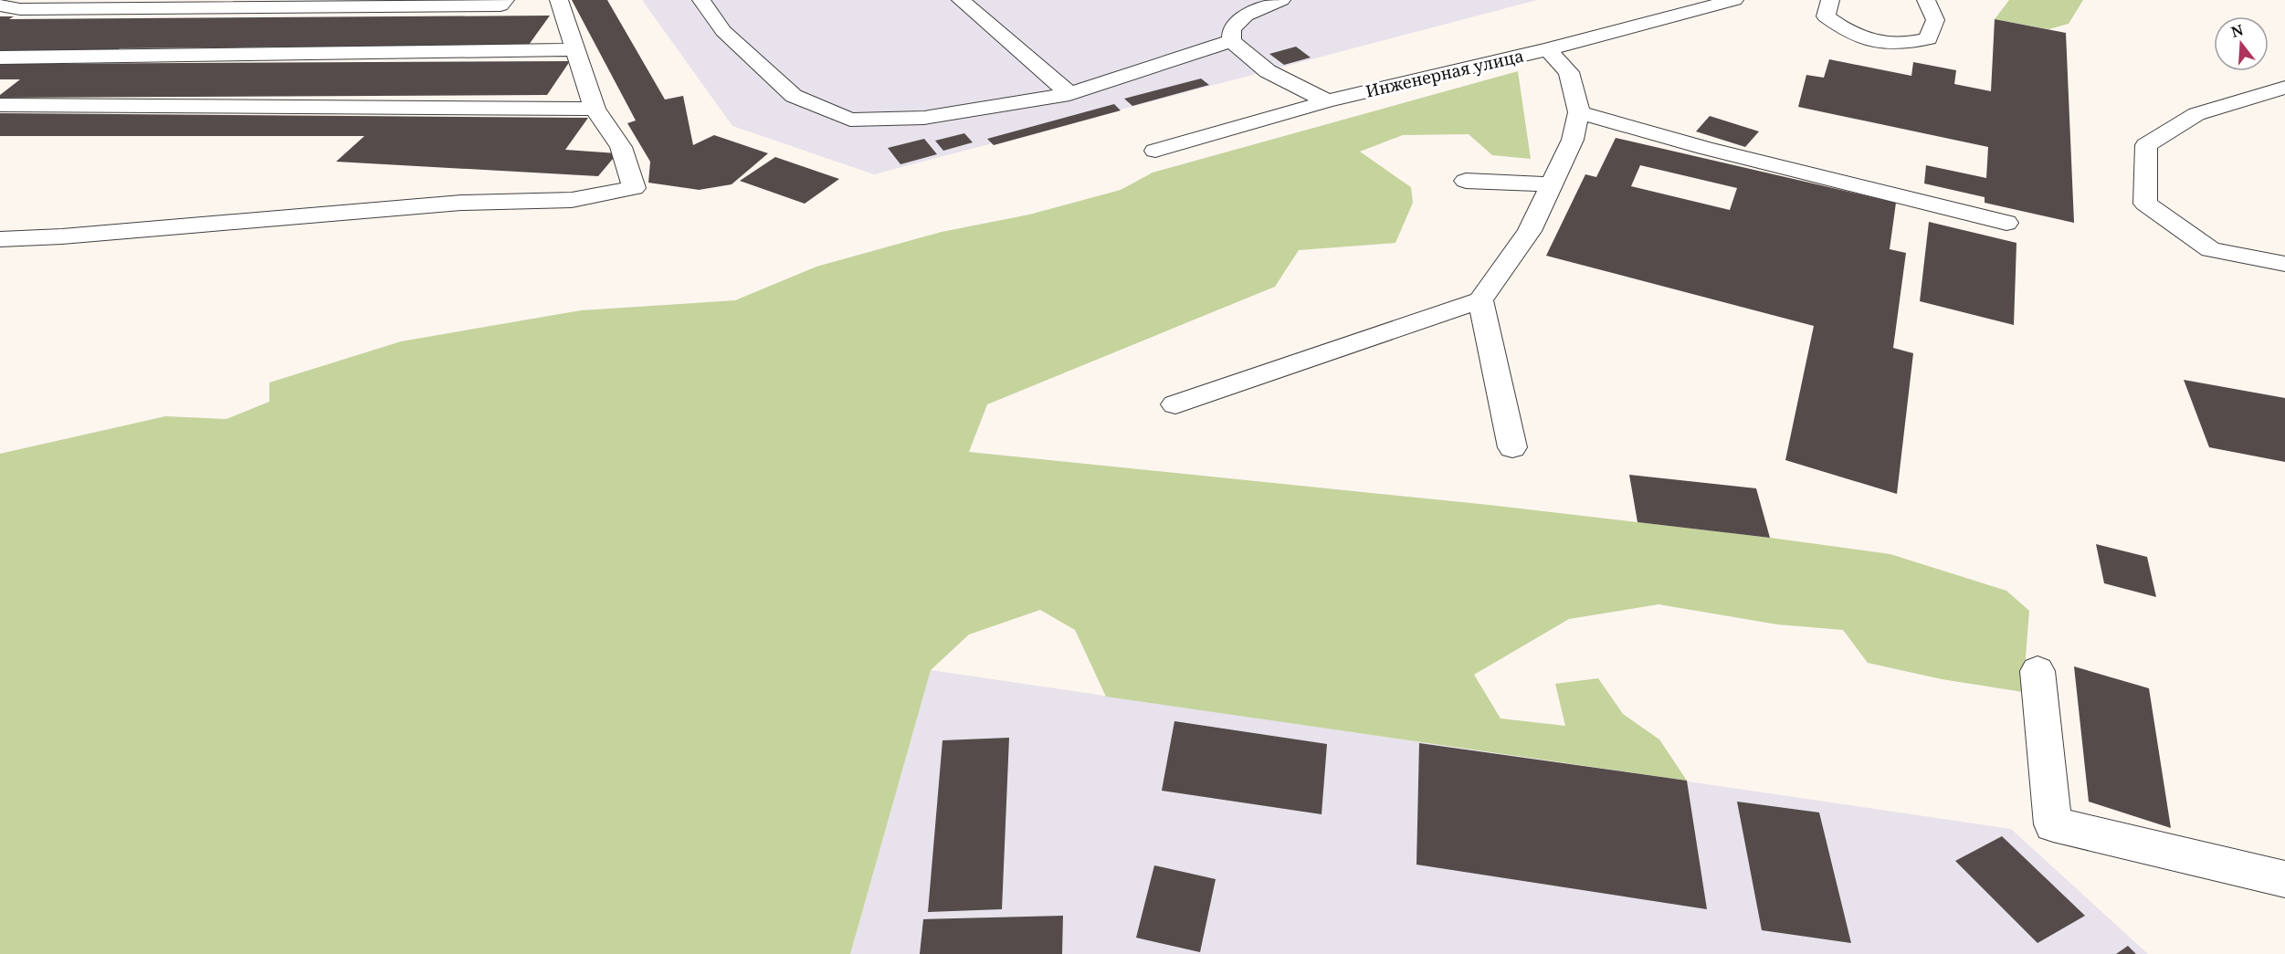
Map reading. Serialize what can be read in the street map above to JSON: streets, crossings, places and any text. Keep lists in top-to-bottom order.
{
  "streets": {
    "street": ["Инженерная улица"]
  },
  "north": "top"
}
